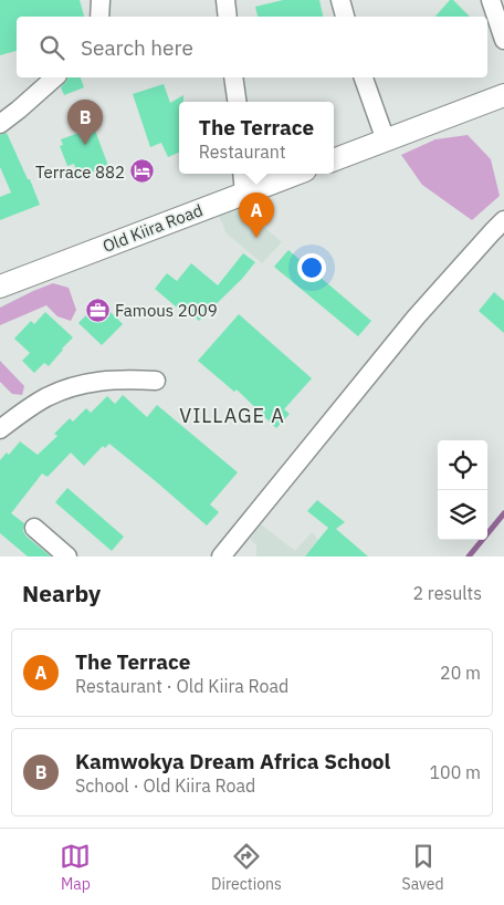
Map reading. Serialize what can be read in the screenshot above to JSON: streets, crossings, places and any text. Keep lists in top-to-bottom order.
{
  "streets": {
    "street": ["Old Kiira Road"]
  },
  "districts": ["VILLAGE A"],
  "places": {
    "hotel": ["Terrace 882"],
    "office": ["Famous 2009"]
  },
  "page": {
    "search": "Search here",
    "pins": ["B", "A"],
    "popup": ["The Terrace", "Restaurant"],
    "heading": ["Nearby", "2 results"],
    "list": [
      {
        "mark": "A",
        "name": "The Terrace",
        "note": "Restaurant · Old Kiira Road",
        "value": "20 m"
      },
      {
        "mark": "B",
        "name": "Kamwokya Dream Africa School",
        "note": "School · Old Kiira Road",
        "value": "100 m"
      }
    ],
    "nav": ["Map", "Directions", "Saved"]
  }
}
